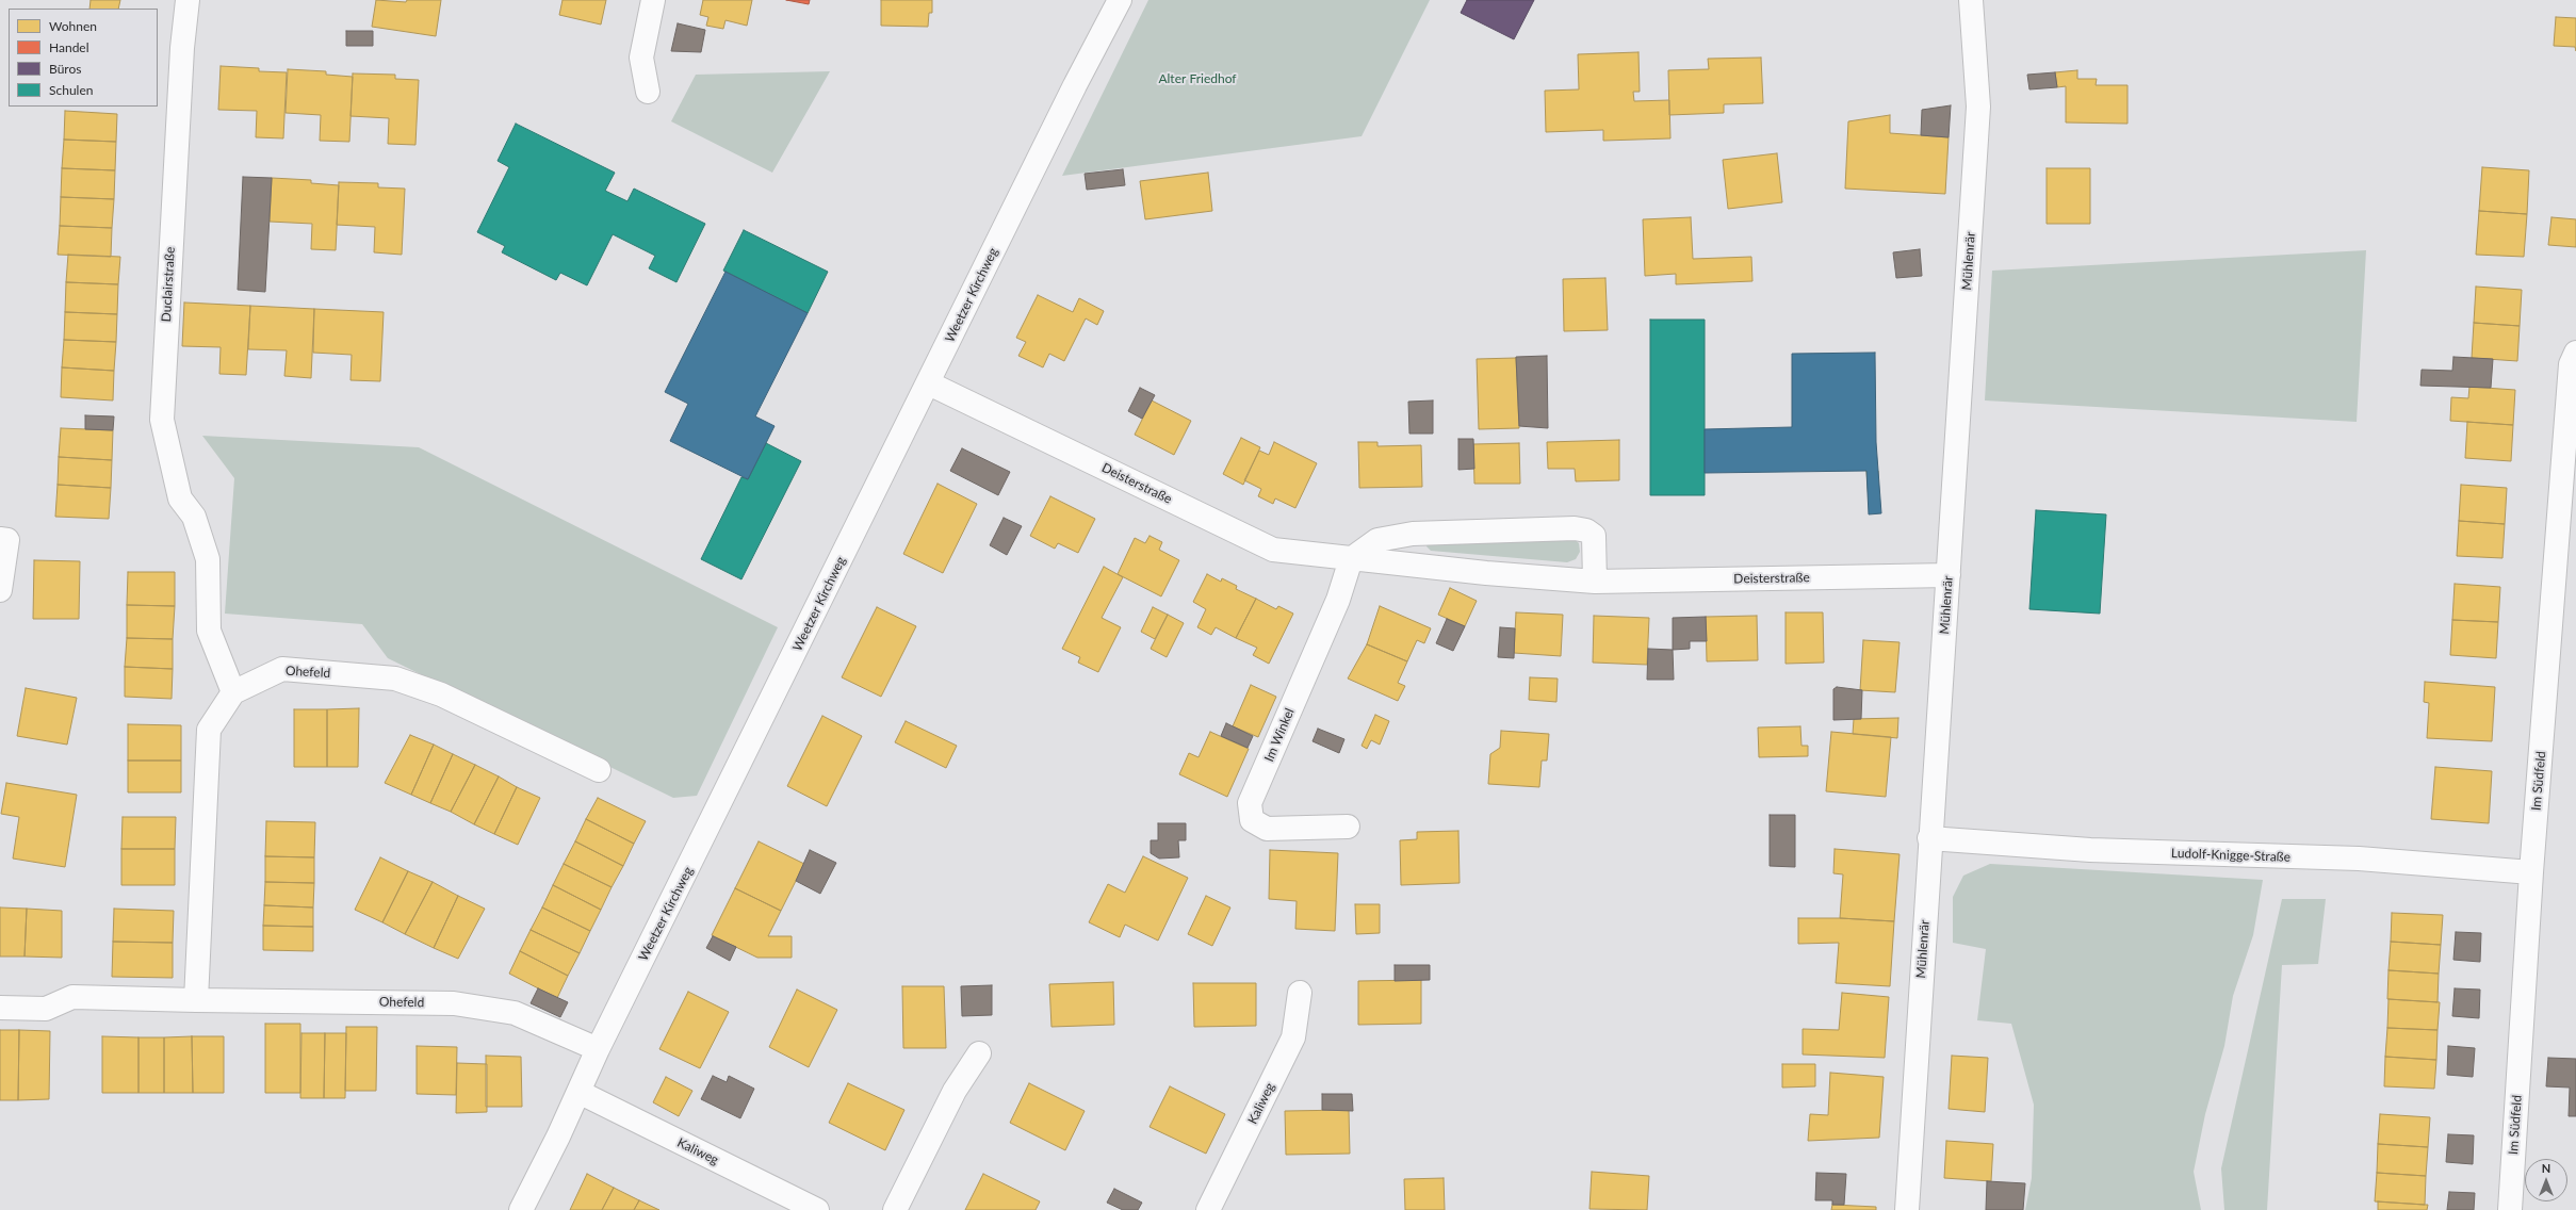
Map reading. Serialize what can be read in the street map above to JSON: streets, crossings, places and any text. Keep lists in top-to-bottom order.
{
  "streets": {
    "street": [
      "Mühlenrär",
      "Duclairstraße",
      "Weetzer Kirchweg",
      "Deisterstraße",
      "Ohefeld",
      "Im Winkel",
      "Im Südfeld",
      "Ludolf-Knigge-Straße",
      "Kaliweg"
    ]
  },
  "crossings": [
    ["Mühlenrär", "Deisterstraße"],
    ["Mühlenrär", "Ludolf-Knigge-Straße"],
    ["Duclairstraße", "Ohefeld"],
    ["Weetzer Kirchweg", "Deisterstraße"],
    ["Weetzer Kirchweg", "Ohefeld"],
    ["Weetzer Kirchweg", "Kaliweg"],
    ["Deisterstraße", "Im Winkel"],
    ["Im Südfeld", "Ludolf-Knigge-Straße"]
  ],
  "parks": ["Alter Friedhof"],
  "legend": [
    "Wohnen",
    "Handel",
    "Büros",
    "Schulen"
  ],
  "north": "top"
}
